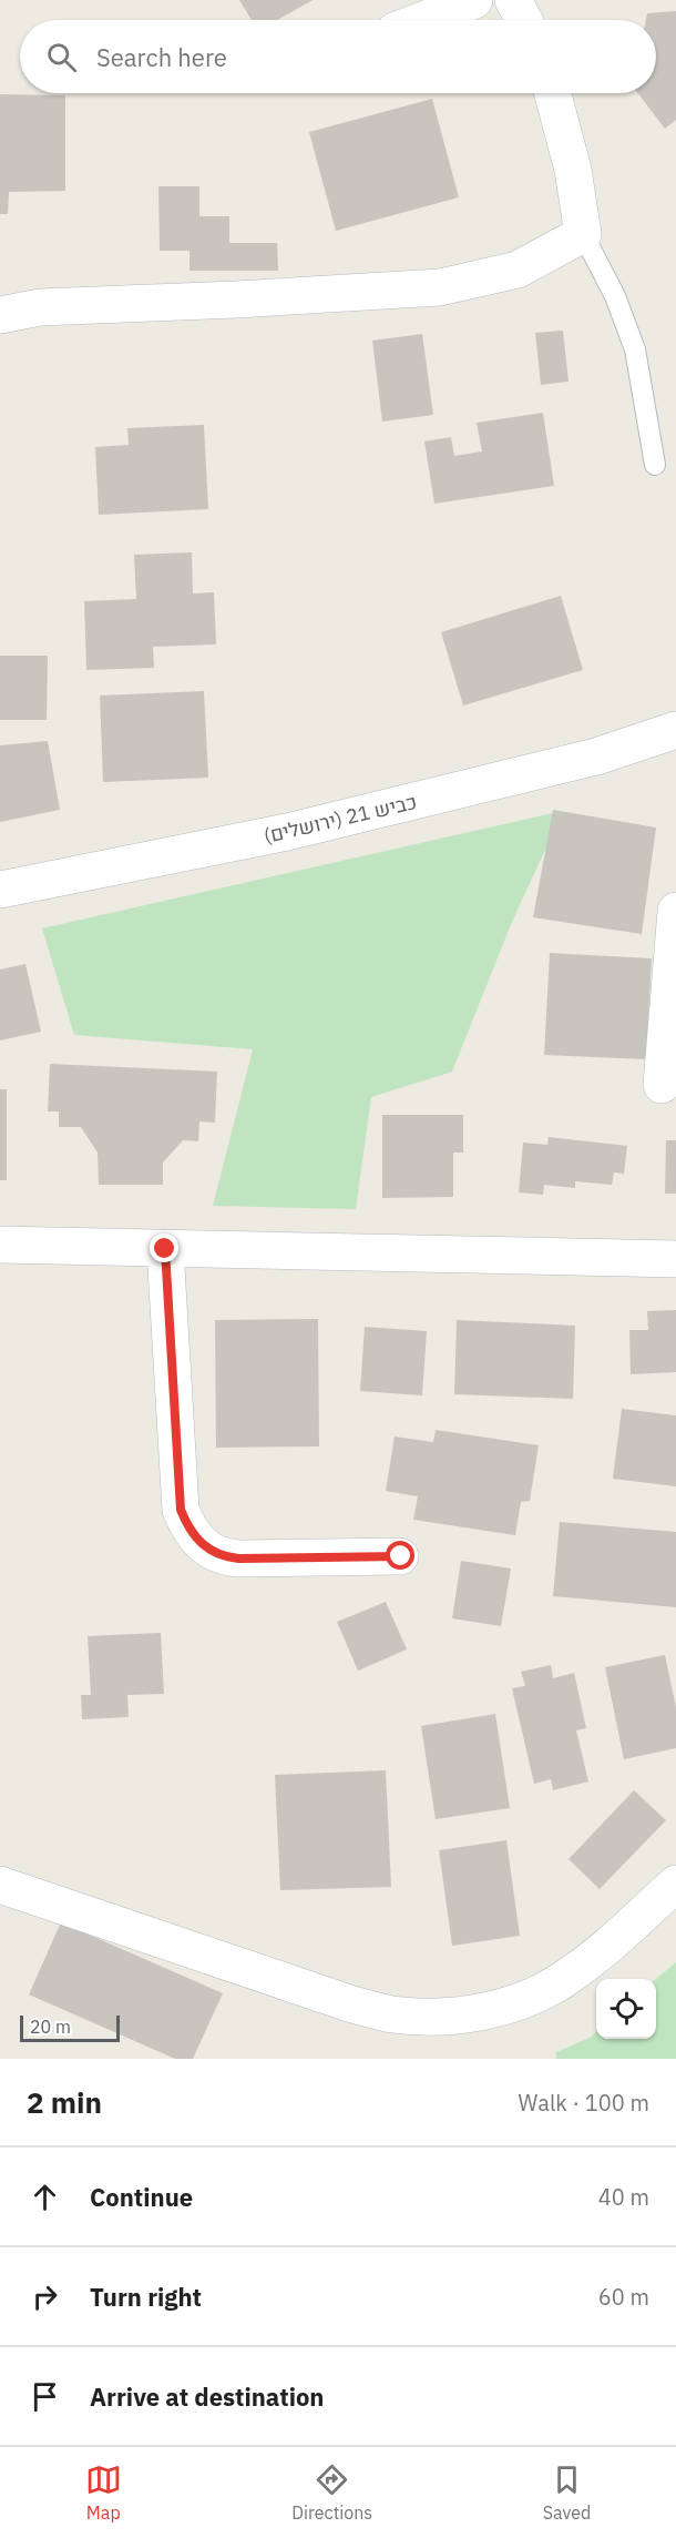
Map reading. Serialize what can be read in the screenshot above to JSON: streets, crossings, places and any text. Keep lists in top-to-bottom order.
{
  "streets": {
    "street": ["כביש 21 (ירושלים)"]
  },
  "scale_bar": "20 m",
  "page": {
    "search": "Search here",
    "scale": "20 m",
    "heading": ["2 min", "Walk · 100 m"],
    "list": [
      ["Continue", "40 m"],
      ["Turn right", "60 m"],
      "Arrive at destination"
    ],
    "nav": ["Map", "Directions", "Saved"]
  }
}
